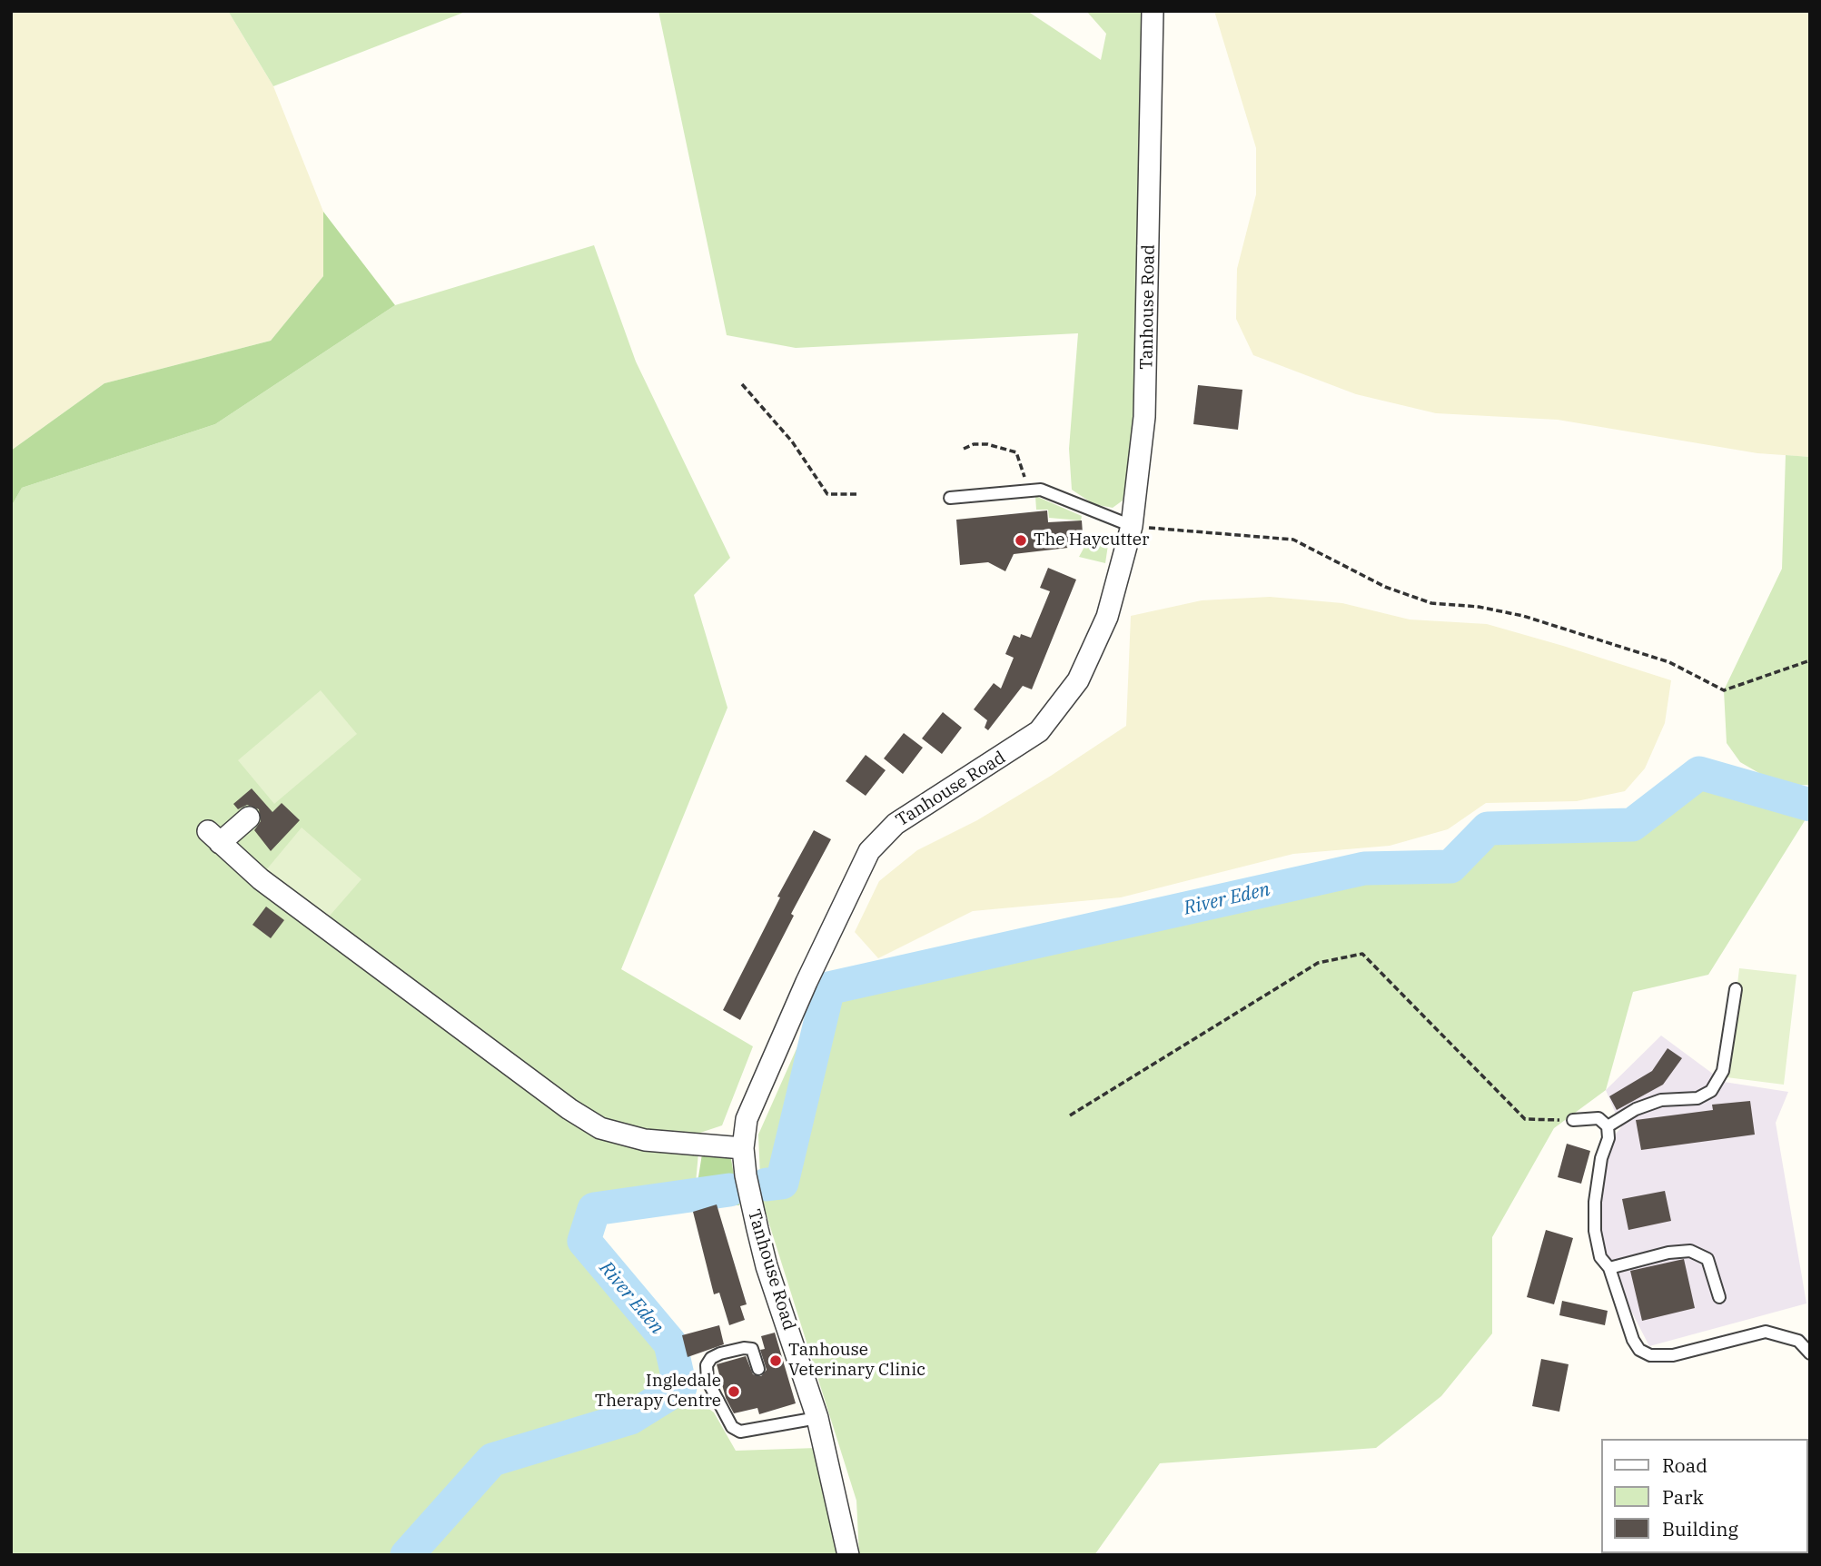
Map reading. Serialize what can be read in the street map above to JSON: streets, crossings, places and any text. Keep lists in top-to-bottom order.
{
  "streets": {
    "street": ["Tanhouse Road"]
  },
  "water": ["River Eden"],
  "places": ["The Haycutter", "Tanhouse Veterinary Clinic", "Ingledale Therapy Centre"],
  "legend": ["Road", "Park", "Building"]
}
